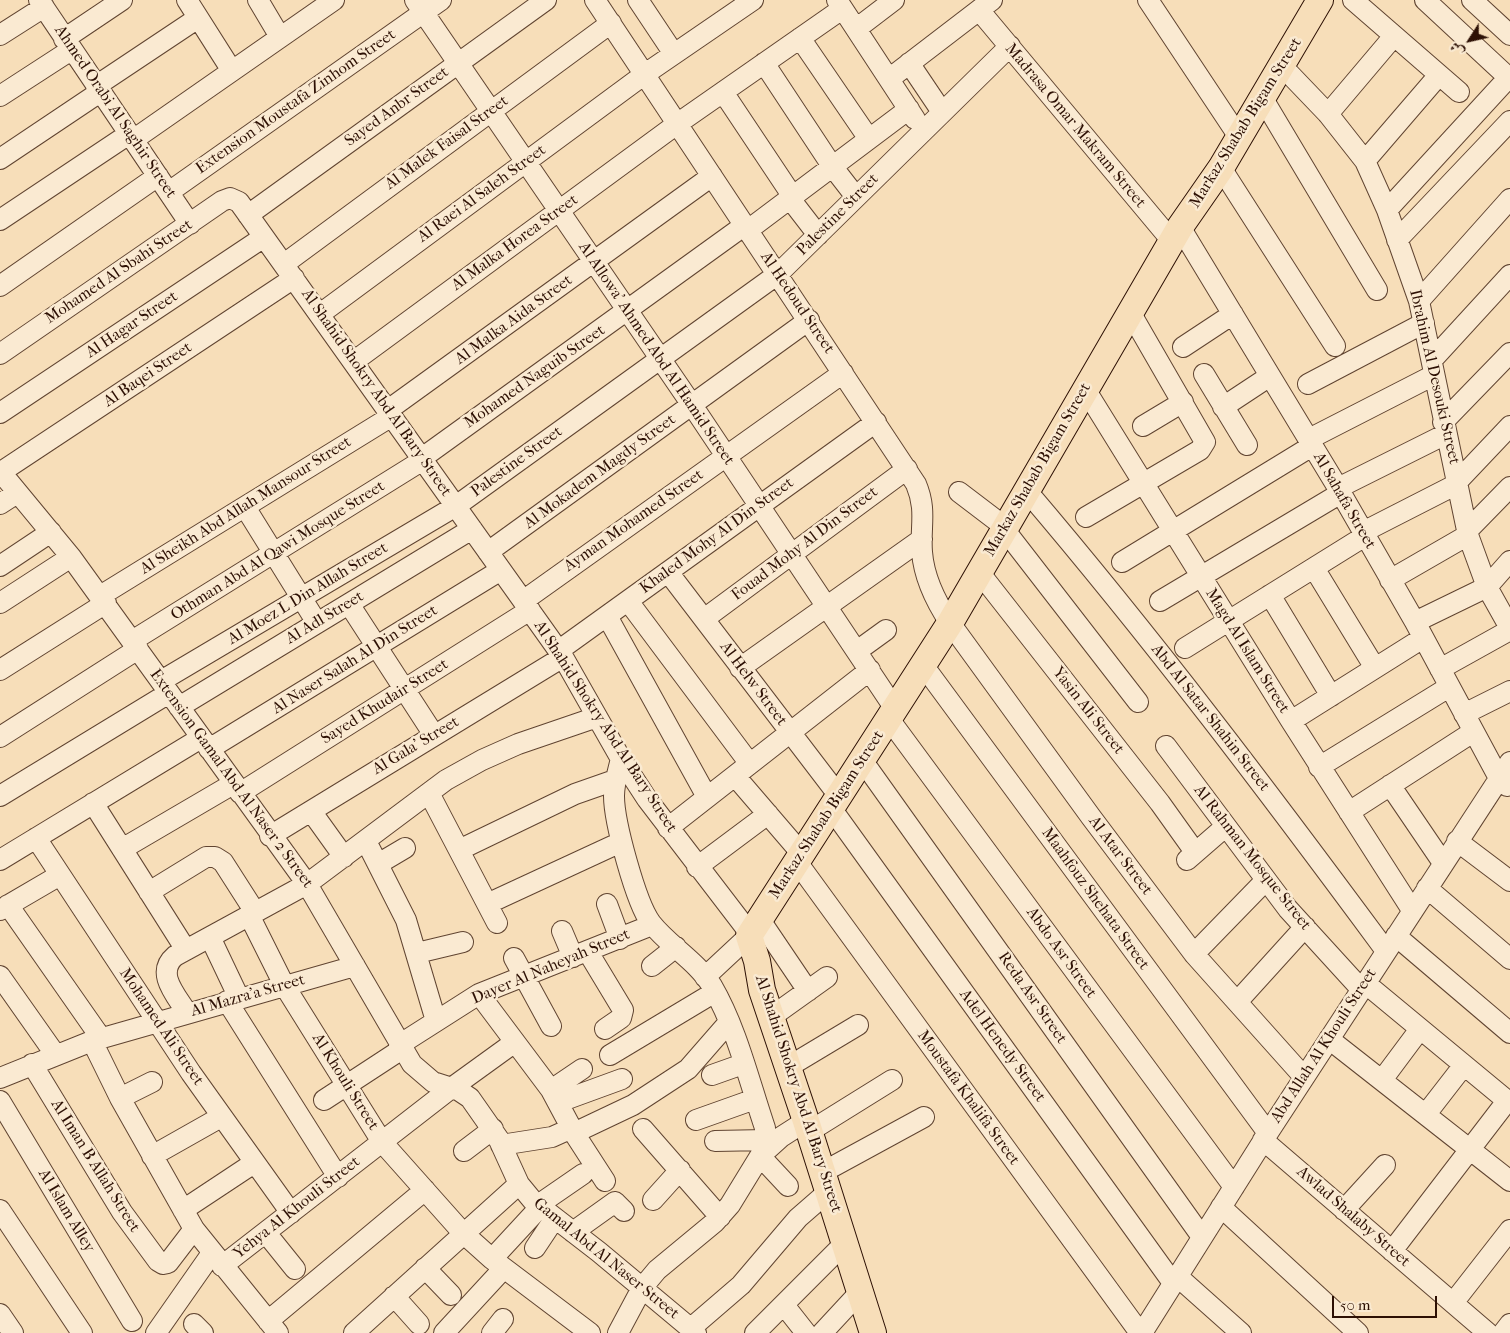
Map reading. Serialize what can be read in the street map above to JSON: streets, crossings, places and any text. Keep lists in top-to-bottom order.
{
  "streets": {
    "main road": ["Markaz Shabab Bigam Street", "Al Shahid Shokry Abd Al Bary Street"],
    "street": [
      "Extension Moustafa Zinhom Street",
      "Sayed Anbr Street",
      "Ahmed Orabi Al Saghir Street",
      "Madrasa Omar Makram Street",
      "Al Malek Faisal Street",
      "Al Raei Al Saleh Street",
      "Palestine Street",
      "Al Malka Horea Street",
      "Mohamed Al Sbahi Street",
      "Al Hedoud Street",
      "Al Malka Aida Street",
      "Al Hagar Street",
      "Al Allowa' Ahmed Abd Al Hamid Street",
      "Al Baqei Street",
      "Mohamed Naguib Street",
      "Ibrahim Al Desouki Street",
      "Al Mokadem Magdy Street",
      "Al Sahafa Street",
      "Al Sheikh Abd Allah Mansour Street",
      "Ayman Mohamed Street",
      "Khaled Mohy Al Din Street",
      "Fouad Mohy Al Din Street",
      "Othman Abd Al Qawi Mosque Street",
      "Al Moez L Din Allah Street",
      "Al Adl Street",
      "Magd Al Islam Street",
      "Al Naser Salah Al Din Street",
      "Al Helw Street",
      "Sayed Khudair Street",
      "Yasin Ali Street",
      "Abd Al Satar Shahin Street",
      "Al Gala' Street",
      "Extension Gamal Abd Al Naser 2 Street",
      "Al Atar Street",
      "Al Rahman Mosque Street",
      "Maahfouz Shehata Street",
      "Abdo Asr Street",
      "Dayer Al Naheyah Street",
      "Al Mazra'a Street",
      "Reda Asr Street",
      "Mohamed Ali Street",
      "Adel Henedy Street",
      "Abd Allah Al Khouli Street",
      "Al Khouli Street",
      "Moustafa Khalifa Street",
      "Al Iman B Allah Street",
      "Yehya Al Khouli Street",
      "Al Islam Alley",
      "Awlad Shalaby Street",
      "Gamal Abd Al Naser Street"
    ]
  },
  "crossings": [
    ["Extension Moustafa Zinhom Street", "Ahmed Orabi Al Saghir Street"],
    ["Extension Moustafa Zinhom Street", "Al Allowa' Ahmed Abd Al Hamid Street"],
    ["Sayed Anbr Street", "Mohamed Al Sbahi Street"],
    ["Sayed Anbr Street", "Al Allowa' Ahmed Abd Al Hamid Street"],
    ["Sayed Anbr Street", "Al Shahid Shokry Abd Al Bary Street"],
    ["Ahmed Orabi Al Saghir Street", "Mohamed Al Sbahi Street"],
    ["Markaz Shabab Bigam Street", "Madrasa Omar Makram Street"],
    ["Markaz Shabab Bigam Street", "Al Hedoud Street"],
    ["Markaz Shabab Bigam Street", "Al Allowa' Ahmed Abd Al Hamid Street"],
    ["Markaz Shabab Bigam Street", "Ibrahim Al Desouki Street"],
    ["Markaz Shabab Bigam Street", "Al Shahid Shokry Abd Al Bary Street"],
    ["Markaz Shabab Bigam Street", "Al Sahafa Street"],
    ["Markaz Shabab Bigam Street", "Magd Al Islam Street"],
    ["Markaz Shabab Bigam Street", "Al Helw Street"],
    ["Markaz Shabab Bigam Street", "Yasin Ali Street"],
    ["Markaz Shabab Bigam Street", "Abd Al Satar Shahin Street"],
    ["Markaz Shabab Bigam Street", "Al Atar Street"],
    ["Markaz Shabab Bigam Street", "Maahfouz Shehata Street"],
    ["Markaz Shabab Bigam Street", "Abdo Asr Street"],
    ["Markaz Shabab Bigam Street", "Reda Asr Street"],
    ["Markaz Shabab Bigam Street", "Adel Henedy Street"],
    ["Markaz Shabab Bigam Street", "Moustafa Khalifa Street"],
    ["Madrasa Omar Makram Street", "Palestine Street"],
    ["Madrasa Omar Makram Street", "Al Sahafa Street"],
    ["Al Malek Faisal Street", "Al Hedoud Street"],
    ["Al Malek Faisal Street", "Al Allowa' Ahmed Abd Al Hamid Street"],
    ["Al Malek Faisal Street", "Al Baqei Street"],
    ["Al Malek Faisal Street", "Al Shahid Shokry Abd Al Bary Street"],
    ["Al Raei Al Saleh Street", "Al Hedoud Street"],
    ["Al Raei Al Saleh Street", "Al Allowa' Ahmed Abd Al Hamid Street"],
    ["Al Raei Al Saleh Street", "Al Shahid Shokry Abd Al Bary Street"],
    ["Palestine Street", "Al Hedoud Street"],
    ["Palestine Street", "Al Allowa' Ahmed Abd Al Hamid Street"],
    ["Palestine Street", "Al Shahid Shokry Abd Al Bary Street"],
    ["Palestine Street", "Al Moez L Din Allah Street"],
    ["Al Malka Horea Street", "Al Hedoud Street"],
    ["Al Malka Horea Street", "Al Allowa' Ahmed Abd Al Hamid Street"],
    ["Al Malka Horea Street", "Al Shahid Shokry Abd Al Bary Street"],
    ["Mohamed Al Sbahi Street", "Al Shahid Shokry Abd Al Bary Street"],
    ["Al Hedoud Street", "Al Malka Aida Street"],
    ["Al Hedoud Street", "Mohamed Naguib Street"],
    ["Al Hedoud Street", "Al Mokadem Magdy Street"],
    ["Al Hedoud Street", "Ayman Mohamed Street"],
    ["Al Hedoud Street", "Khaled Mohy Al Din Street"],
    ["Al Hedoud Street", "Fouad Mohy Al Din Street"],
    ["Al Hedoud Street", "Al Atar Street"],
    ["Al Malka Aida Street", "Al Allowa' Ahmed Abd Al Hamid Street"],
    ["Al Malka Aida Street", "Al Shahid Shokry Abd Al Bary Street"],
    ["Al Malka Aida Street", "Al Sheikh Abd Allah Mansour Street"],
    ["Al Hagar Street", "Al Shahid Shokry Abd Al Bary Street"],
    ["Al Allowa' Ahmed Abd Al Hamid Street", "Mohamed Naguib Street"],
    ["Al Allowa' Ahmed Abd Al Hamid Street", "Al Mokadem Magdy Street"],
    ["Al Allowa' Ahmed Abd Al Hamid Street", "Ayman Mohamed Street"],
    ["Al Allowa' Ahmed Abd Al Hamid Street", "Khaled Mohy Al Din Street"],
    ["Al Allowa' Ahmed Abd Al Hamid Street", "Fouad Mohy Al Din Street"],
    ["Al Allowa' Ahmed Abd Al Hamid Street", "Abdo Asr Street"],
    ["Al Baqei Street", "Al Shahid Shokry Abd Al Bary Street"],
    ["Al Baqei Street", "Extension Gamal Abd Al Naser 2 Street"],
    ["Mohamed Naguib Street", "Al Shahid Shokry Abd Al Bary Street"],
    ["Mohamed Naguib Street", "Othman Abd Al Qawi Mosque Street"],
    ["Al Shahid Shokry Abd Al Bary Street", "Al Mokadem Magdy Street"],
    ["Al Shahid Shokry Abd Al Bary Street", "Al Sheikh Abd Allah Mansour Street"],
    ["Al Shahid Shokry Abd Al Bary Street", "Ayman Mohamed Street"],
    ["Al Shahid Shokry Abd Al Bary Street", "Khaled Mohy Al Din Street"],
    ["Al Shahid Shokry Abd Al Bary Street", "Othman Abd Al Qawi Mosque Street"],
    ["Al Shahid Shokry Abd Al Bary Street", "Al Moez L Din Allah Street"],
    ["Al Shahid Shokry Abd Al Bary Street", "Al Adl Street"],
    ["Al Shahid Shokry Abd Al Bary Street", "Al Naser Salah Al Din Street"],
    ["Al Shahid Shokry Abd Al Bary Street", "Sayed Khudair Street"],
    ["Al Shahid Shokry Abd Al Bary Street", "Al Gala' Street"],
    ["Al Sahafa Street", "Abd Allah Al Khouli Street"],
    ["Al Sheikh Abd Allah Mansour Street", "Extension Gamal Abd Al Naser 2 Street"],
    ["Ayman Mohamed Street", "Sayed Khudair Street"],
    ["Khaled Mohy Al Din Street", "Al Helw Street"],
    ["Khaled Mohy Al Din Street", "Al Gala' Street"],
    ["Khaled Mohy Al Din Street", "Moustafa Khalifa Street"],
    ["Fouad Mohy Al Din Street", "Al Helw Street"],
    ["Othman Abd Al Qawi Mosque Street", "Extension Gamal Abd Al Naser 2 Street"],
    ["Al Moez L Din Allah Street", "Al Adl Street"],
    ["Al Moez L Din Allah Street", "Extension Gamal Abd Al Naser 2 Street"],
    ["Al Adl Street", "Extension Gamal Abd Al Naser 2 Street"],
    ["Magd Al Islam Street", "Abd Allah Al Khouli Street"],
    ["Al Naser Salah Al Din Street", "Extension Gamal Abd Al Naser 2 Street"],
    ["Al Naser Salah Al Din Street", "Mohamed Ali Street"],
    ["Al Helw Street", "Adel Henedy Street"],
    ["Sayed Khudair Street", "Extension Gamal Abd Al Naser 2 Street"],
    ["Yasin Ali Street", "Al Rahman Mosque Street"],
    ["Abd Al Satar Shahin Street", "Abd Allah Al Khouli Street"],
    ["Al Gala' Street", "Extension Gamal Abd Al Naser 2 Street"],
    ["Extension Gamal Abd Al Naser 2 Street", "Dayer Al Naheyah Street"],
    ["Extension Gamal Abd Al Naser 2 Street", "Al Mazra'a Street"],
    ["Extension Gamal Abd Al Naser 2 Street", "Yehya Al Khouli Street"],
    ["Extension Gamal Abd Al Naser 2 Street", "Gamal Abd Al Naser Street"],
    ["Al Atar Street", "Abd Allah Al Khouli Street"],
    ["Al Rahman Mosque Street", "Abd Allah Al Khouli Street"],
    ["Maahfouz Shehata Street", "Abd Allah Al Khouli Street"],
    ["Maahfouz Shehata Street", "Awlad Shalaby Street"],
    ["Abdo Asr Street", "Abd Allah Al Khouli Street"],
    ["Dayer Al Naheyah Street", "Al Khouli Street"],
    ["Al Mazra'a Street", "Mohamed Ali Street"],
    ["Al Mazra'a Street", "Al Khouli Street"],
    ["Al Mazra'a Street", "Al Iman B Allah Street"],
    ["Reda Asr Street", "Abd Allah Al Khouli Street"],
    ["Mohamed Ali Street", "Yehya Al Khouli Street"],
    ["Adel Henedy Street", "Abd Allah Al Khouli Street"],
    ["Abd Allah Al Khouli Street", "Moustafa Khalifa Street"],
    ["Abd Allah Al Khouli Street", "Awlad Shalaby Street"],
    ["Al Khouli Street", "Yehya Al Khouli Street"],
    ["Yehya Al Khouli Street", "Gamal Abd Al Naser Street"]
  ],
  "scale_bar": "50 m",
  "north": "bottom left"
}
